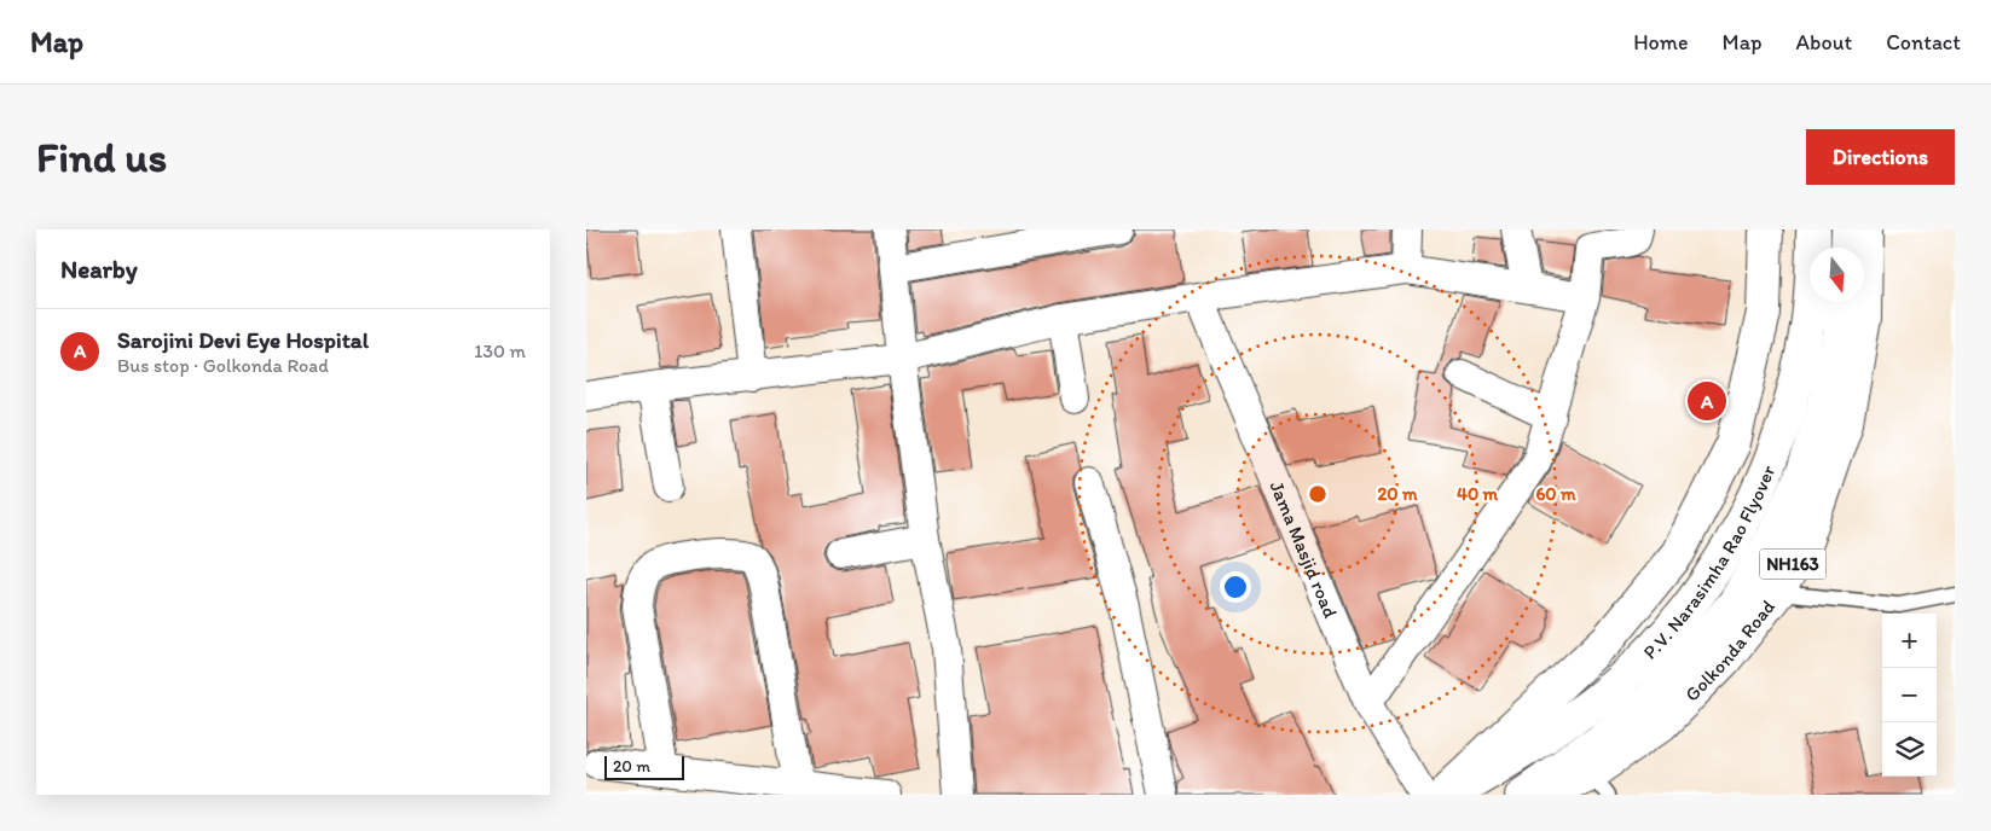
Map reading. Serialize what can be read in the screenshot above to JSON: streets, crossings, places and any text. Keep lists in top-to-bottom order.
{
  "streets": {
    "highway": ["P.V. Narasimha Rao Flyover", "NH163", "Golkonda Road"],
    "street": ["Jama Masjid road"]
  },
  "scale_bar": "20 m",
  "north": "bottom",
  "page": {
    "header": "Map",
    "nav": [
      "Home",
      "Map",
      "About",
      "Contact"
    ],
    "buttons": "Directions",
    "title": "Find us",
    "heading": "Nearby",
    "list": [
      {
        "mark": "A",
        "name": "Sarojini Devi Eye Hospital",
        "note": "Bus stop · Golkonda Road",
        "value": "130 m"
      }
    ],
    "pins": "A",
    "map_buttons": ["+", "−"],
    "scale": "20 m"
  },
  "rings": ["20 m", "40 m", "60 m"]
}
